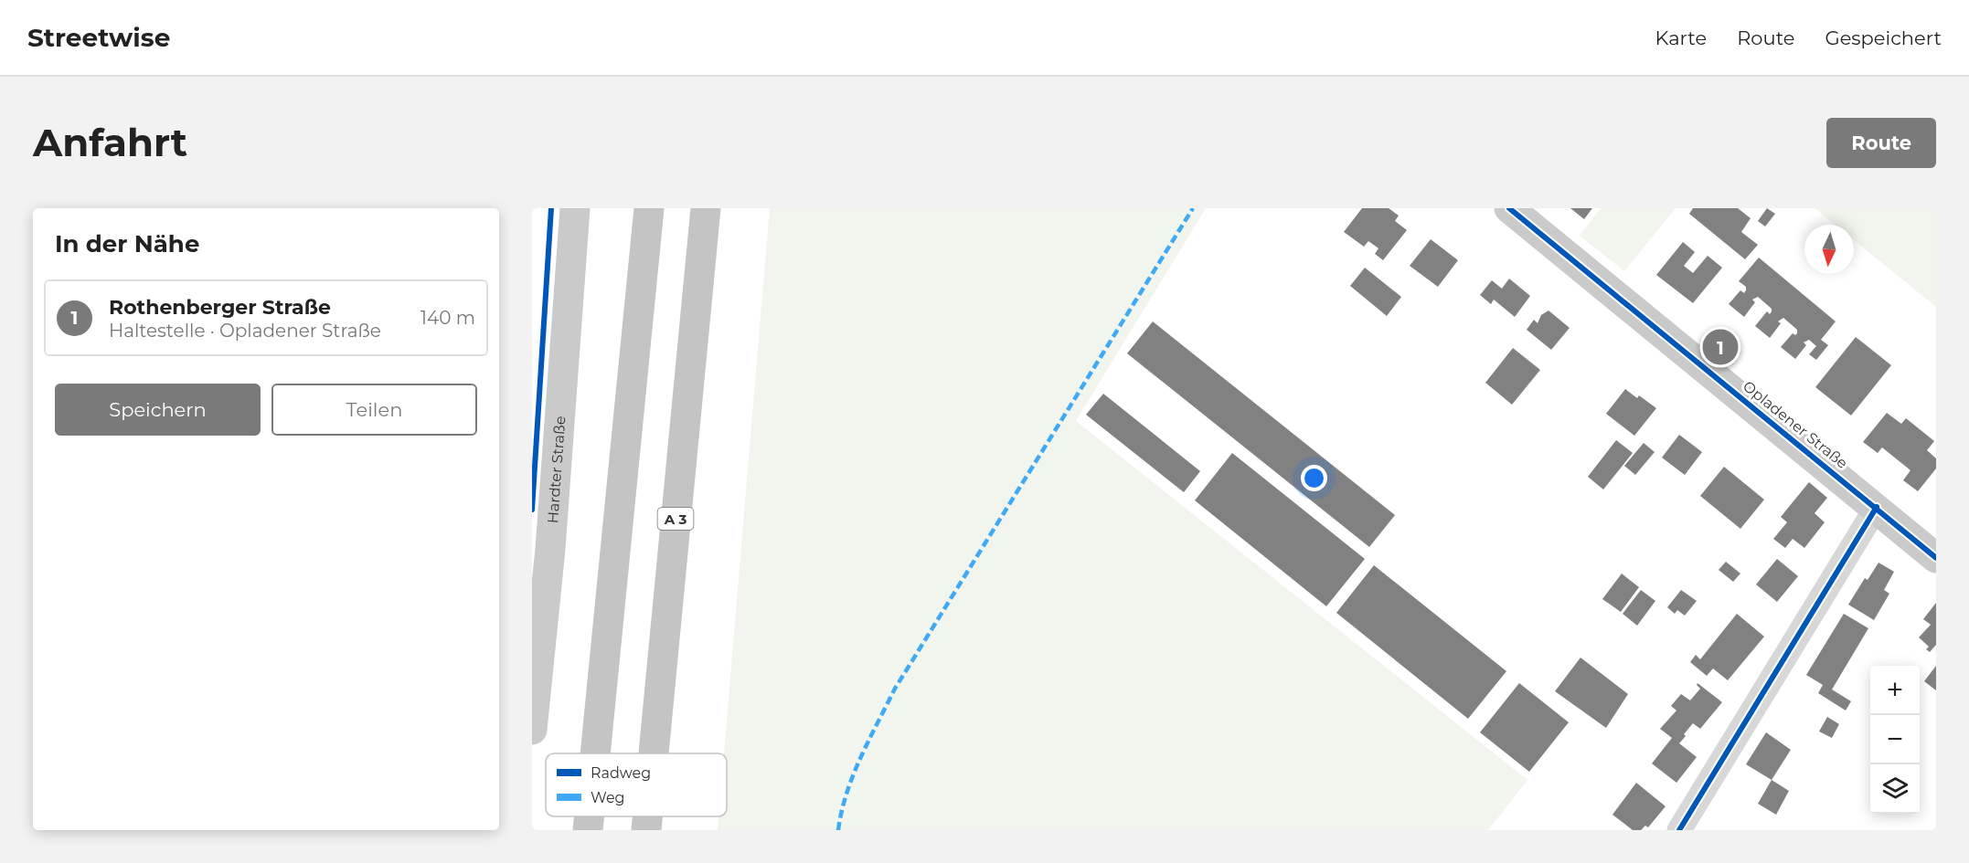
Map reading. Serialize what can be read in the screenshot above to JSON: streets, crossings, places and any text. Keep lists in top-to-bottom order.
{
  "streets": {
    "highway": ["A 3"],
    "main road": ["Opladener Straße", "Hardter Straße"]
  },
  "legend": ["Radweg", "Weg"],
  "north": "bottom",
  "page": {
    "header": "Streetwise",
    "nav": ["Karte", "Route", "Gespeichert"],
    "buttons": [
      "Route",
      ["Speichern", "Teilen"]
    ],
    "title": "Anfahrt",
    "heading": "In der Nähe",
    "list": [
      {
        "mark": "1",
        "name": "Rothenberger Straße",
        "note": "Haltestelle · Opladener Straße",
        "value": "140 m"
      }
    ],
    "pins": "1",
    "map_buttons": ["+", "−"]
  }
}
